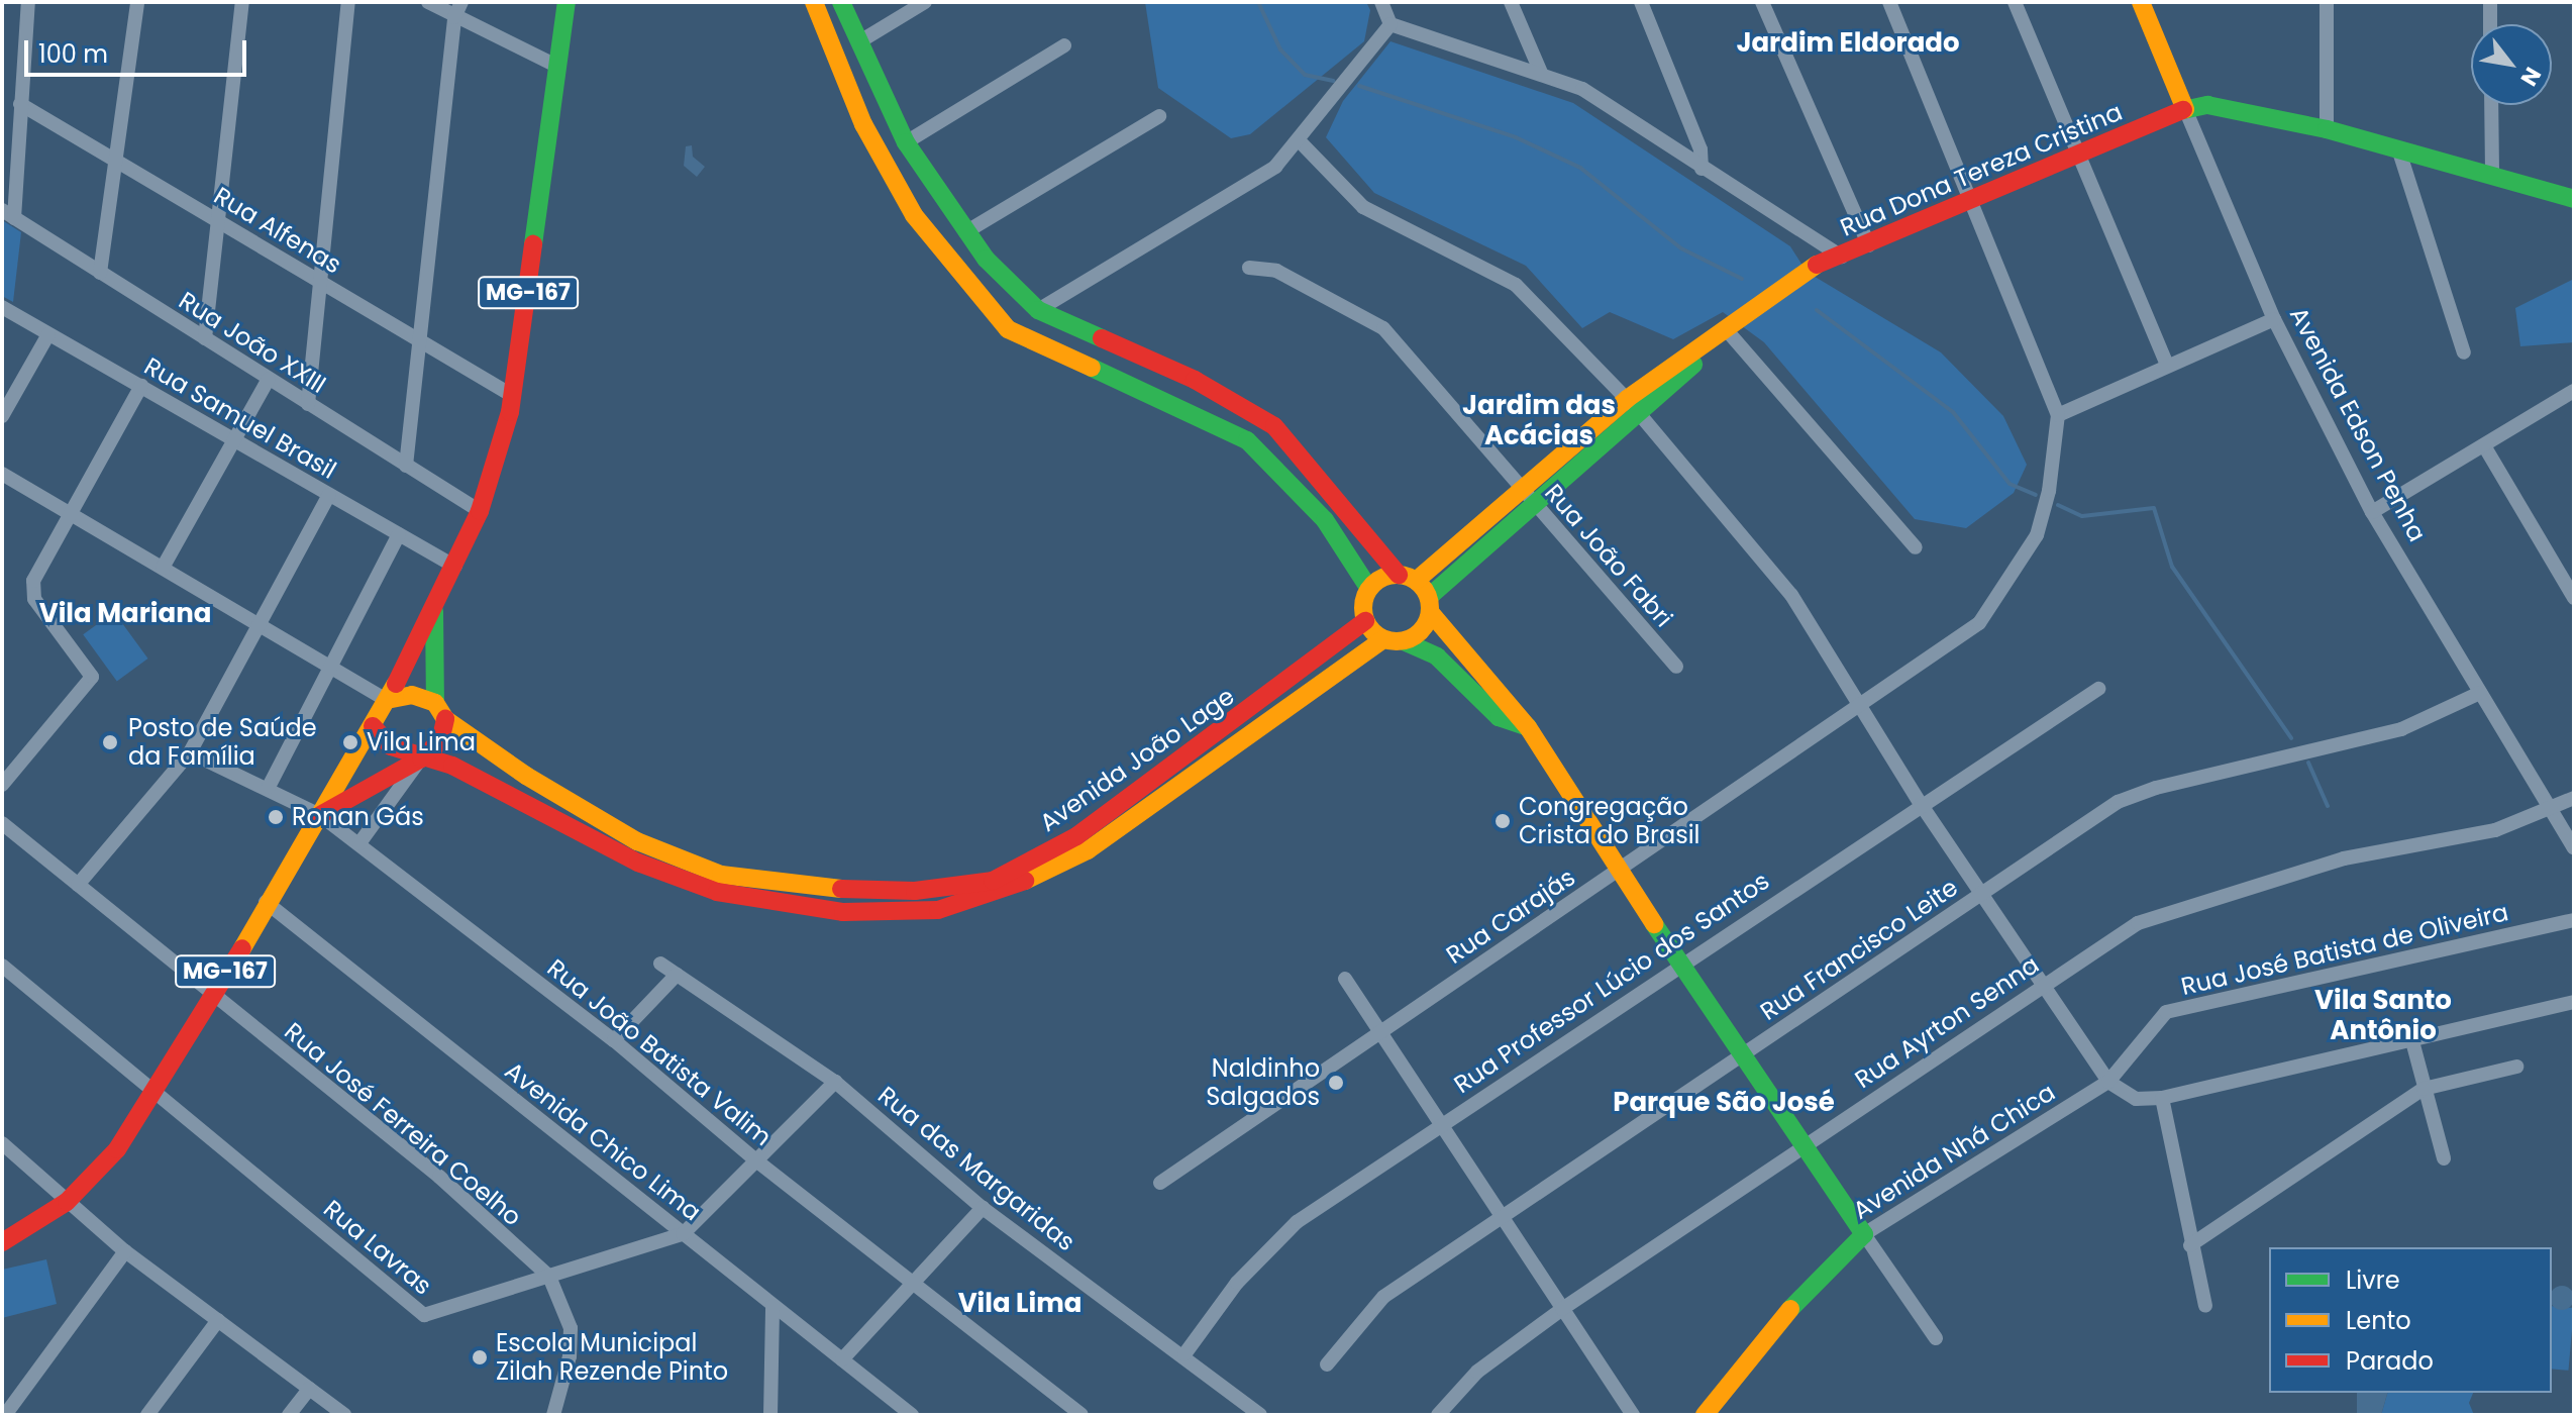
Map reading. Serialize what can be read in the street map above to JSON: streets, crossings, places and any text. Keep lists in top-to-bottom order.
{
  "streets": {
    "street": [
      "Rua Dona Tereza Cristina",
      "Rua Alfenas",
      "MG-167",
      "Rua João XXIII",
      "Rua Samuel Brasil",
      "Avenida Edson Penha",
      "Rua João Fabri",
      "Avenida João Lage",
      "Rua Carajás",
      "Rua Francisco Leite",
      "Rua José Batista de Oliveira",
      "Rua Professor Lúcio dos Santos",
      "Rua Ayrton Senna",
      "Rua João Batista Valim",
      "Rua José Ferreira Coelho",
      "Avenida Chico Lima",
      "Avenida Nhá Chica",
      "Rua das Margaridas",
      "Rua Lavras"
    ]
  },
  "crossings": [
    ["Rua Dona Tereza Cristina", "Avenida Edson Penha"],
    ["Rua Alfenas", "MG-167"],
    ["MG-167", "Rua João XXIII"],
    ["MG-167", "Rua Samuel Brasil"],
    ["MG-167", "Avenida João Lage"],
    ["MG-167", "Rua João Batista Valim"],
    ["MG-167", "Rua José Ferreira Coelho"],
    ["MG-167", "Avenida Chico Lima"],
    ["MG-167", "Rua Lavras"],
    ["Avenida Edson Penha", "Rua Francisco Leite"],
    ["Avenida Edson Penha", "Rua Ayrton Senna"],
    ["Rua José Batista de Oliveira", "Avenida Nhá Chica"],
    ["Rua Professor Lúcio dos Santos", "Rua das Margaridas"],
    ["Rua João Batista Valim", "Rua Lavras"],
    ["Rua José Ferreira Coelho", "Rua Lavras"],
    ["Avenida Chico Lima", "Rua Lavras"],
    ["Rua das Margaridas", "Rua Lavras"]
  ],
  "districts": [
    "Jardim Eldorado",
    "Jardim das Acácias",
    "Vila Mariana",
    "Vila Santo Antônio",
    "Parque São José",
    "Vila Lima"
  ],
  "places": [
    "Posto de Saúde da Família",
    "Vila Lima",
    "Ronan Gás",
    "Congregação Crista do Brasil",
    "Naldinho Salgados",
    "Escola Municipal Zilah Rezende Pinto"
  ],
  "legend": ["Livre", "Lento", "Parado"],
  "scale_bar": "100 m",
  "north": "bottom right"
}
